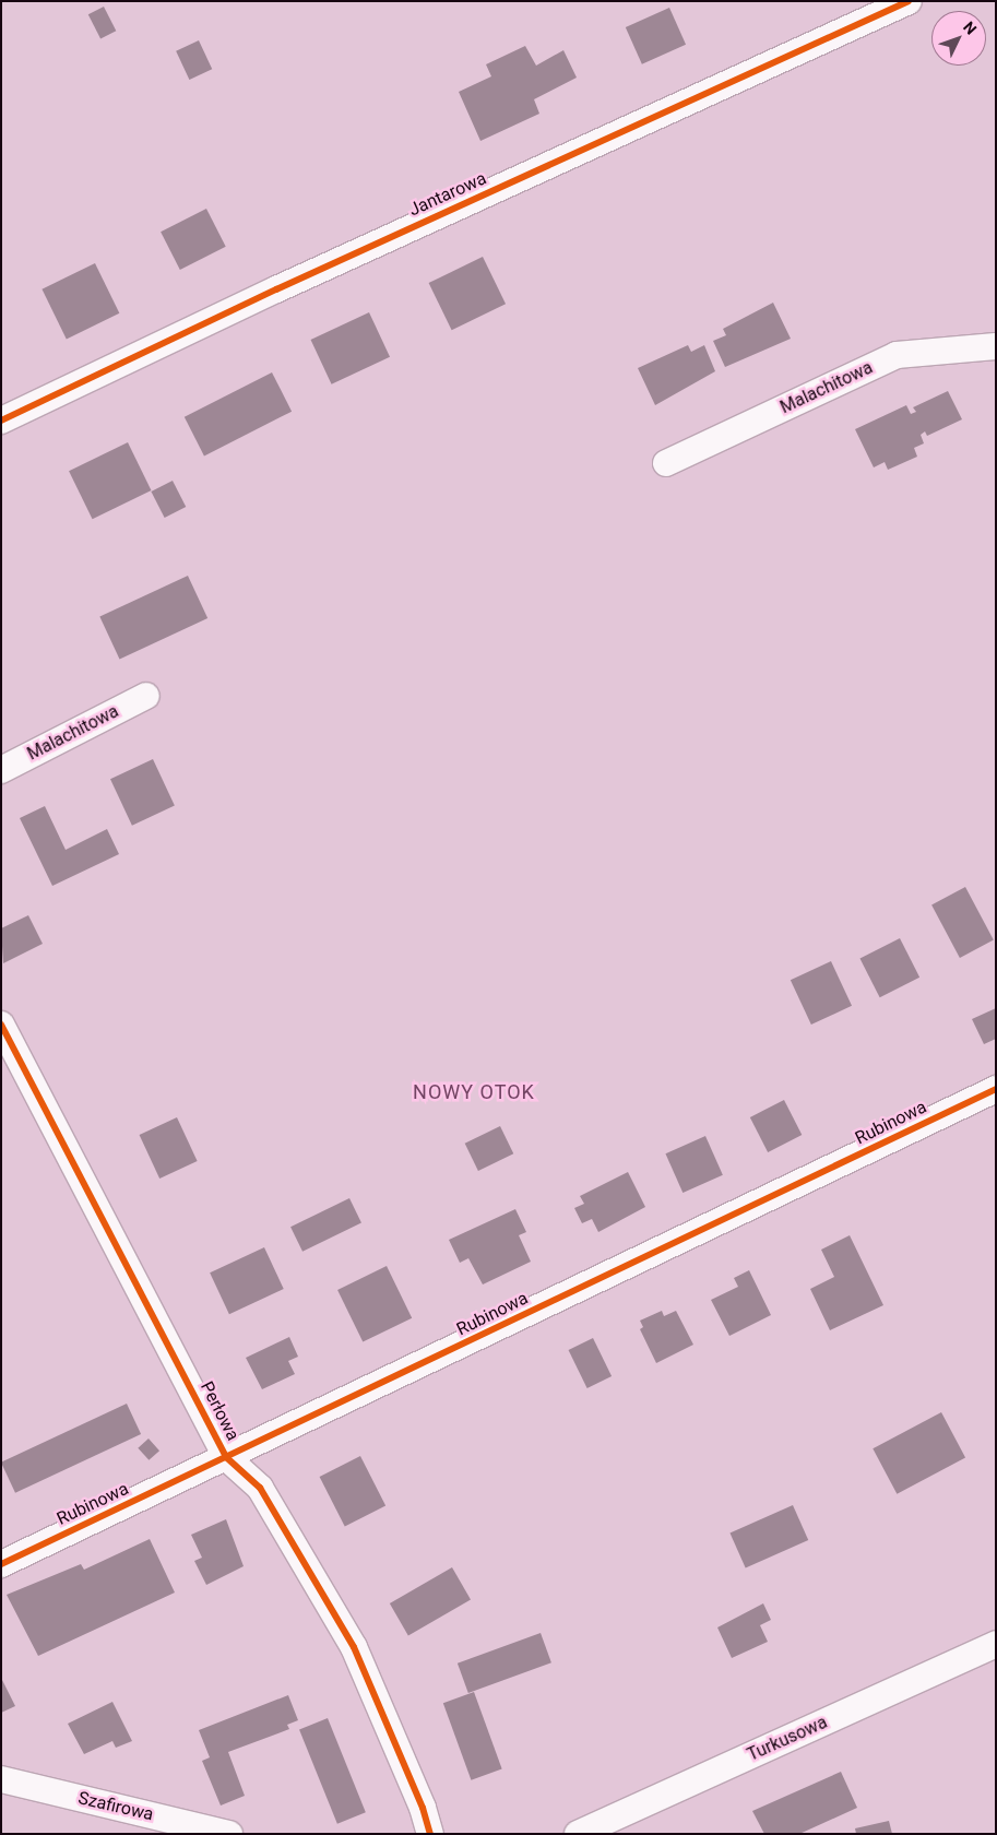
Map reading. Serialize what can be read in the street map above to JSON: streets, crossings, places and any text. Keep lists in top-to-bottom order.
{
  "streets": {
    "street": [
      "Jantarowa",
      "Malachitowa",
      "Rubinowa",
      "Perłowa",
      "Turkusowa",
      "Szafirowa"
    ]
  },
  "crossings": [
    ["Rubinowa", "Perłowa"]
  ],
  "districts": ["NOWY OTOK"],
  "north": "top right"
}
